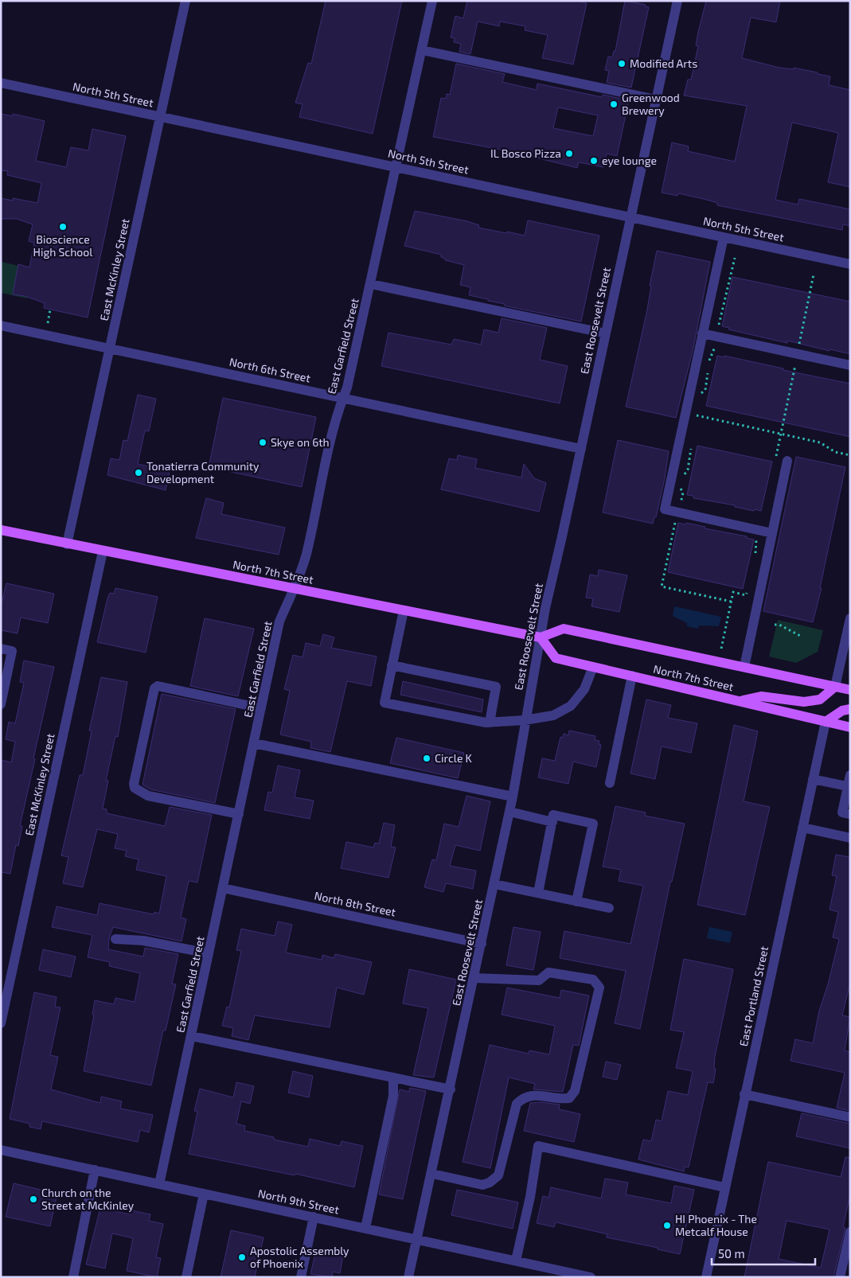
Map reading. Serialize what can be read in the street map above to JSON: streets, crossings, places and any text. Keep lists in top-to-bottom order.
{
  "streets": {
    "main road": ["North 7th Street"],
    "street": [
      "North 5th Street",
      "East McKinley Street",
      "East Roosevelt Street",
      "East Garfield Street",
      "North 6th Street",
      "North 8th Street",
      "East Portland Street",
      "North 9th Street"
    ]
  },
  "crossings": [
    ["North 5th Street", "East McKinley Street"],
    ["North 5th Street", "East Roosevelt Street"],
    ["North 5th Street", "East Garfield Street"],
    ["East McKinley Street", "North 6th Street"],
    ["East McKinley Street", "North 7th Street"],
    ["East Roosevelt Street", "North 6th Street"],
    ["East Roosevelt Street", "North 7th Street"],
    ["East Roosevelt Street", "North 8th Street"],
    ["East Roosevelt Street", "North 9th Street"],
    ["East Garfield Street", "North 6th Street"],
    ["East Garfield Street", "North 7th Street"],
    ["East Garfield Street", "North 8th Street"],
    ["East Garfield Street", "North 9th Street"],
    ["North 7th Street", "East Portland Street"]
  ],
  "places": [
    "Modified Arts",
    "Greenwood Brewery",
    "IL Bosco Pizza",
    "eye lounge",
    "Bioscience High School",
    "Skye on 6th",
    "Tonatierra Community Development",
    "Circle K",
    "Church on the Street at McKinley",
    "HI Phoenix - The Metcalf House",
    "Apostolic Assembly of Phoenix"
  ],
  "scale_bar": "50 m"
}
